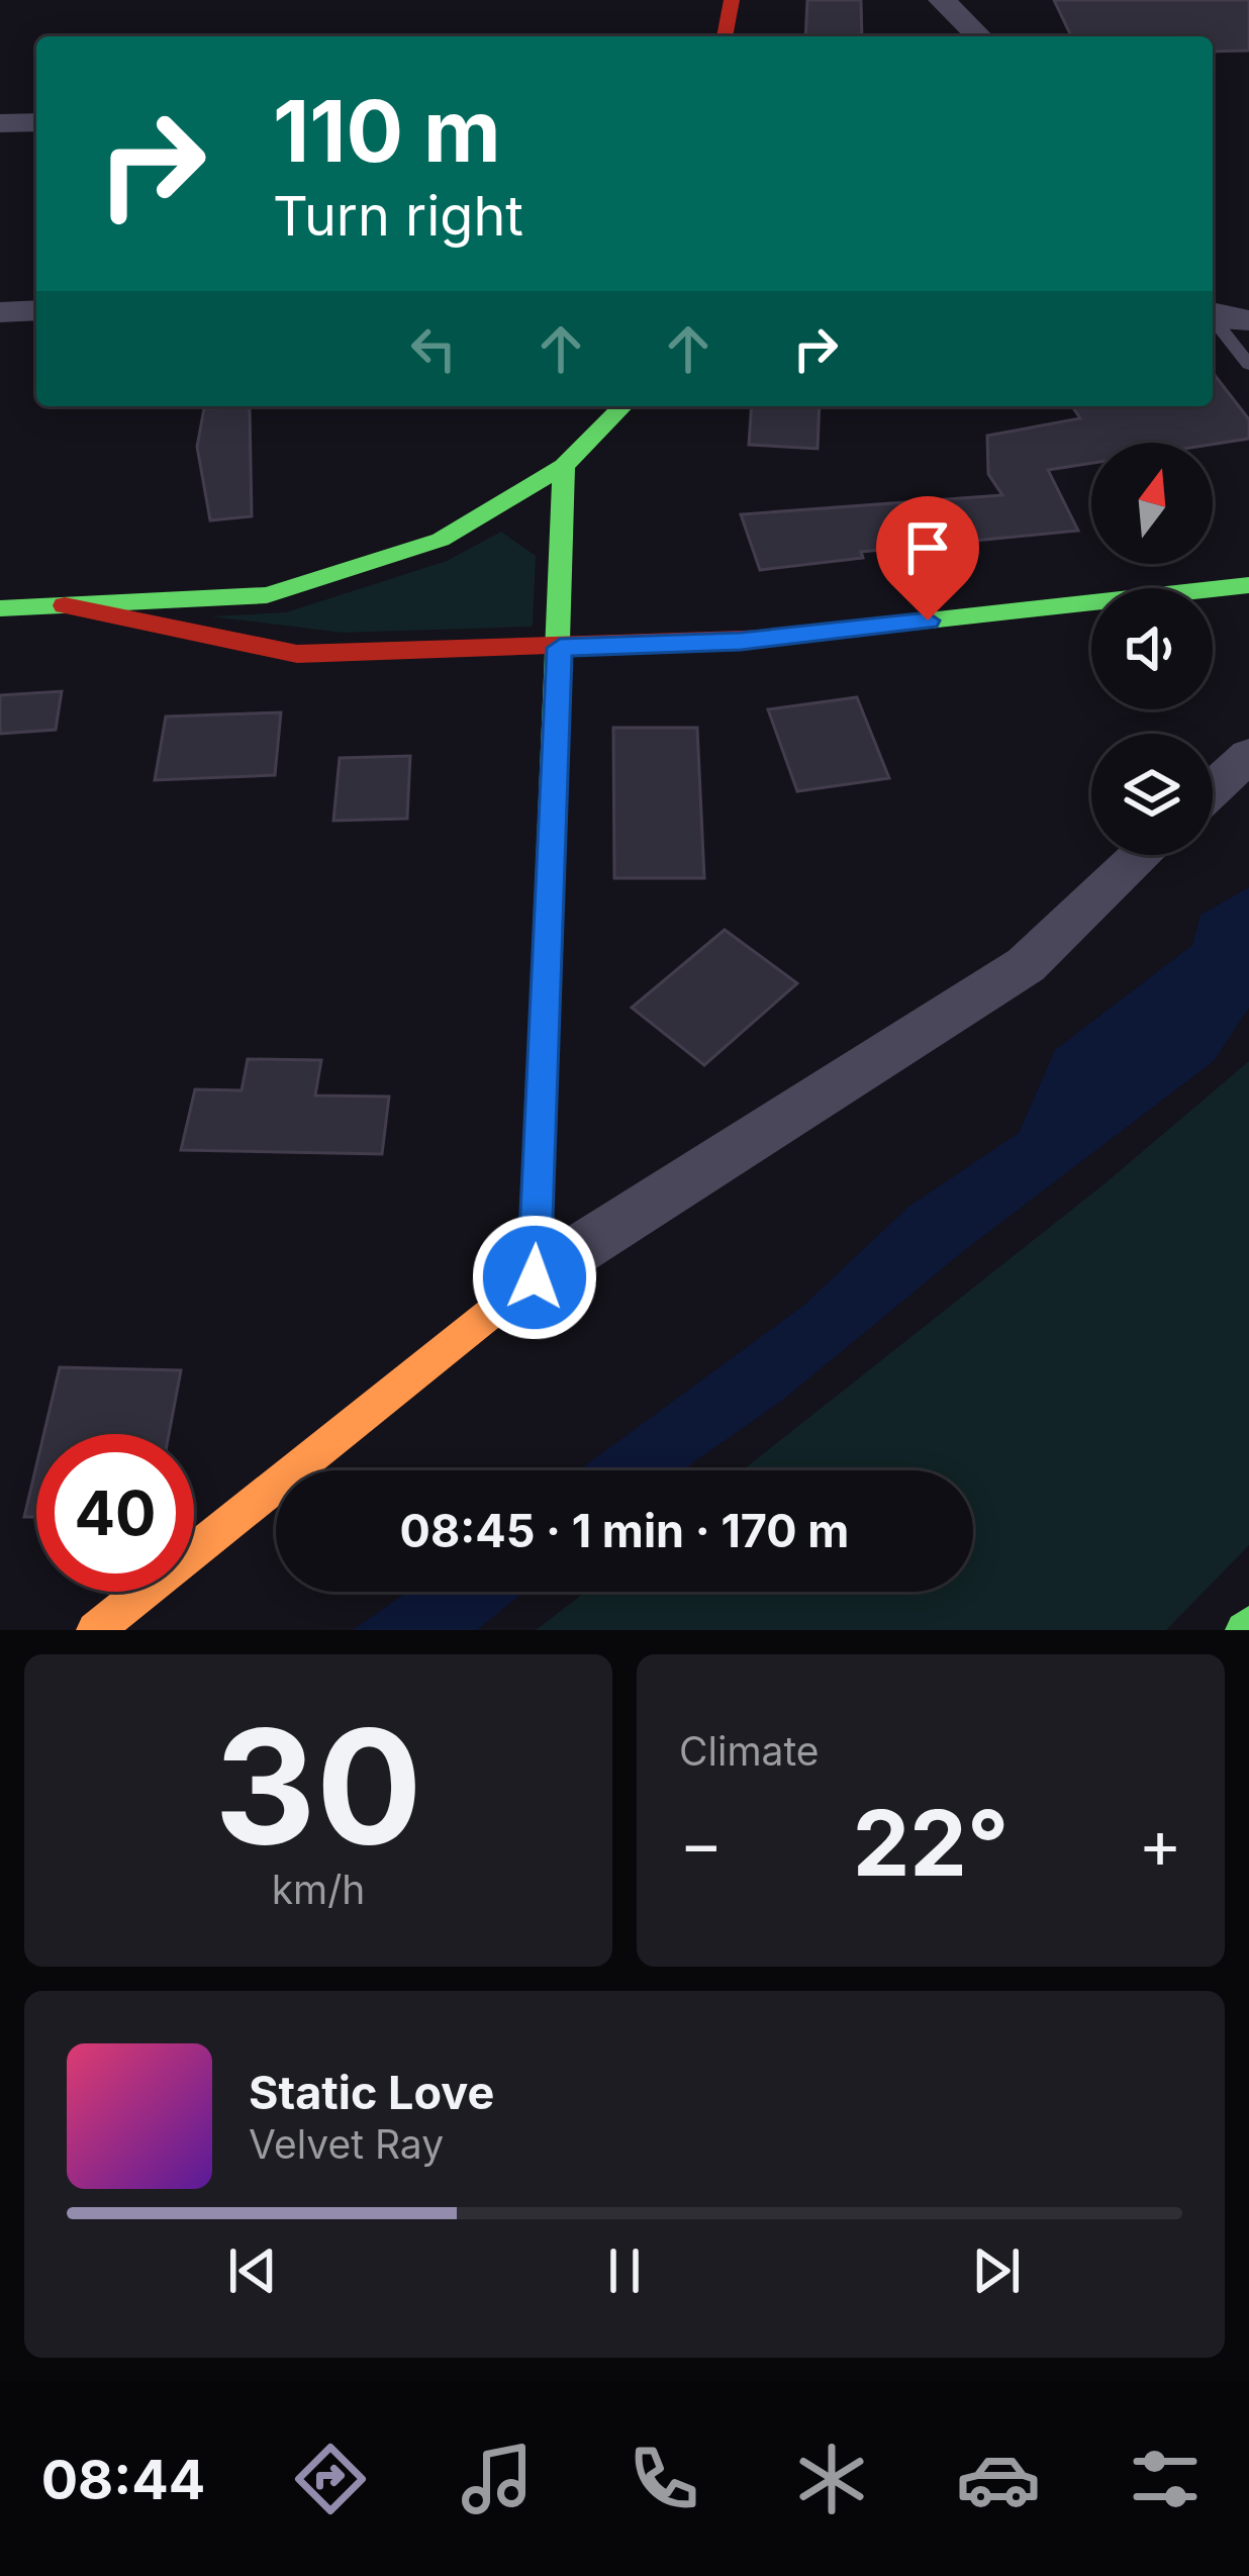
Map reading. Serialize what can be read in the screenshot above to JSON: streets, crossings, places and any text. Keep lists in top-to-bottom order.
{
  "north": "top",
  "page": {
    "turn": ["110 m", "Turn right"],
    "limit": "40",
    "trip": "08:45 · 1 min · 170 m",
    "tile": [
      ["30", "km/h"],
      "Climate"
    ],
    "heat": ["−", "22°", "+"],
    "song": ["Static Love", "Velvet Ray"],
    "tabs": "08:44"
  }
}
